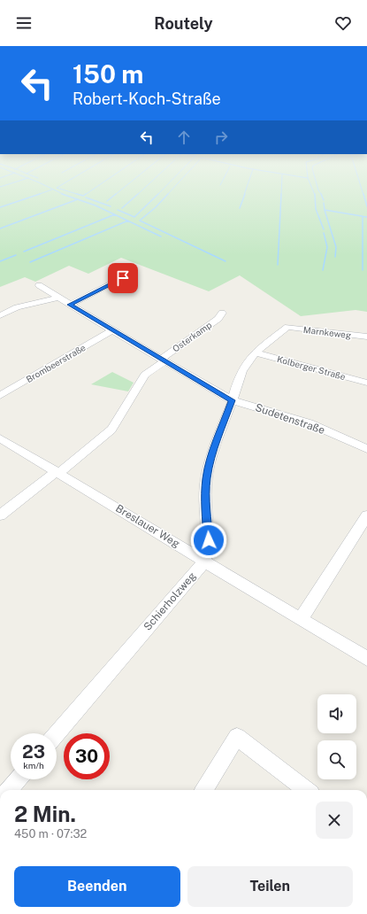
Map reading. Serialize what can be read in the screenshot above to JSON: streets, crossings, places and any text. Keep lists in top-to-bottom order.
{
  "streets": {
    "street": [
      "Marnkeweg",
      "Osterkamp",
      "Brombeerstraße",
      "Kolberger Straße",
      "Sudetenstraße",
      "Breslauer Weg",
      "Schierholzweg"
    ]
  },
  "crossings": [
    ["Marnkeweg", "Schierholzweg"],
    ["Osterkamp", "Sudetenstraße"],
    ["Osterkamp", "Breslauer Weg"],
    ["Brombeerstraße", "Sudetenstraße"],
    ["Kolberger Straße", "Schierholzweg"],
    ["Sudetenstraße", "Schierholzweg"],
    ["Breslauer Weg", "Schierholzweg"]
  ],
  "page": {
    "header": "Routely",
    "turn": ["150 m", "Robert-Koch-Straße"],
    "speed": "23 km/h",
    "limit": "30",
    "heading": ["2 Min.", "450 m · 07:32"],
    "buttons": ["Beenden", "Teilen"]
  }
}
